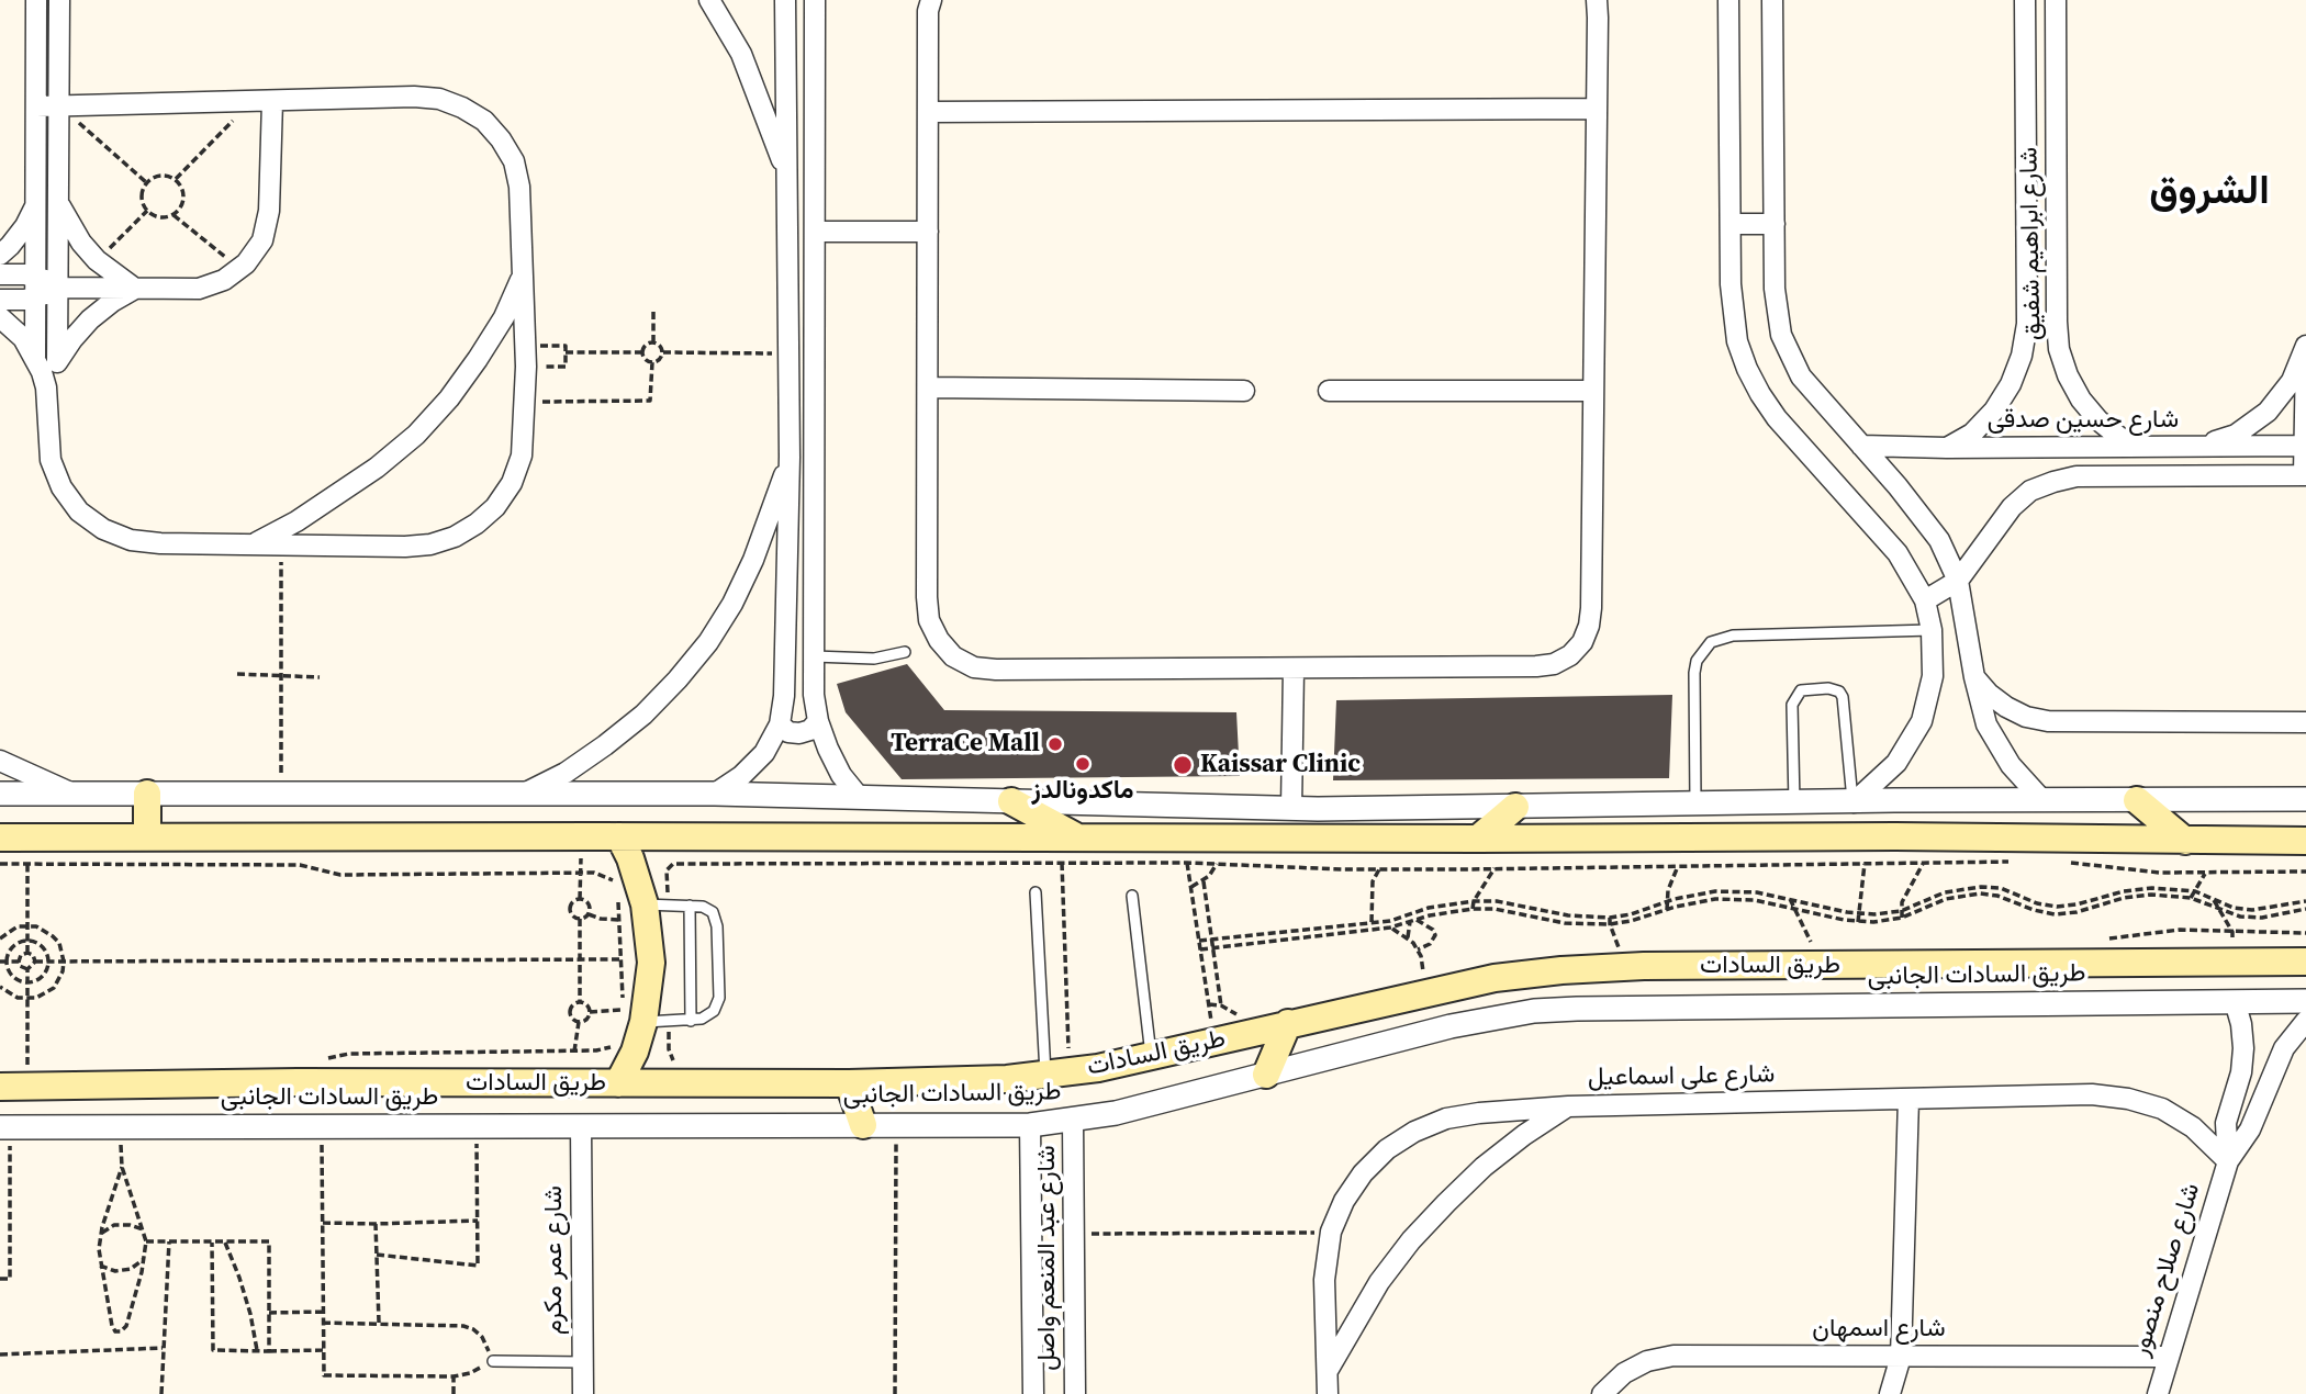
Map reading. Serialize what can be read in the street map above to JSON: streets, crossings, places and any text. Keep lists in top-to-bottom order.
{
  "streets": {
    "main road": ["طريق السادات"],
    "street": [
      "شارع ابراهيم شفيق",
      "شارع حسين صدقى",
      "طريق السادات الجانبى",
      "شارع على اسماعيل",
      "شارع عبد المنعم واصل",
      "شارع عمر مكرم",
      "شارع صلاح منصور",
      "شارع اسمهان"
    ]
  },
  "crossings": [
    ["شارع ابراهيم شفيق", "شارع حسين صدقى"],
    ["طريق السادات الجانبى", "شارع عبد المنعم واصل"],
    ["طريق السادات الجانبى", "شارع عمر مكرم"],
    ["طريق السادات الجانبى", "شارع صلاح منصور"],
    ["شارع على اسماعيل", "شارع صلاح منصور"],
    ["شارع صلاح منصور", "شارع اسمهان"]
  ],
  "districts": ["الشروق"],
  "places": ["TerraCe Mall", "ماكدونالدز", "Kaissar Clinic"]
}
